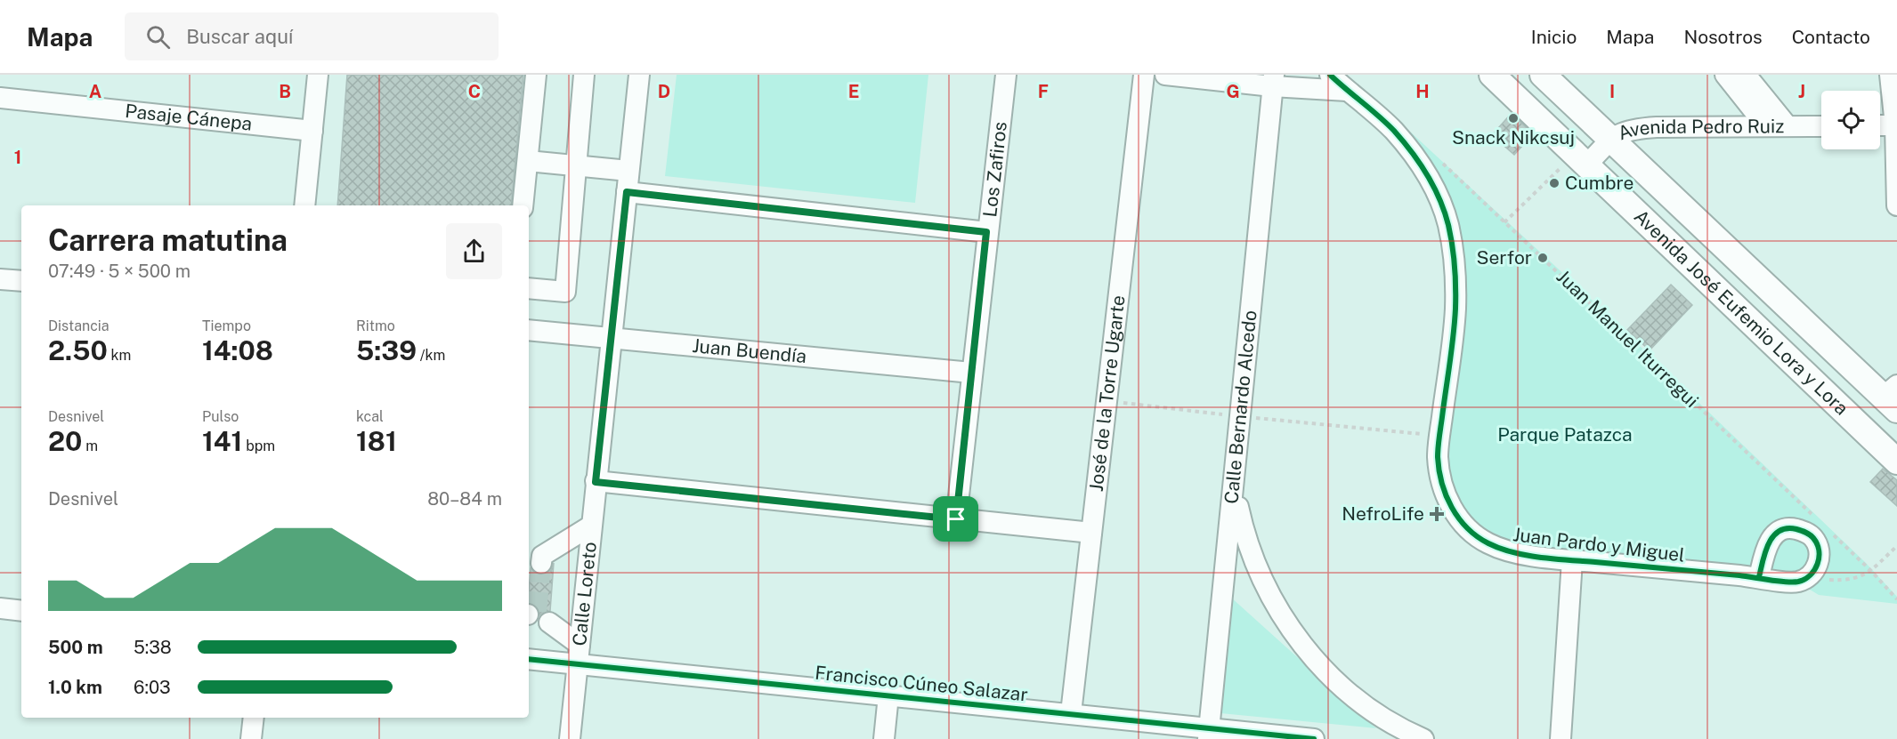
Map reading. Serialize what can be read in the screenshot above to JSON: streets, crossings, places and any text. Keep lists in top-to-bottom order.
{
  "streets": {
    "main road": ["Avenida José Eufemio Lora y Lora"],
    "street": [
      "Pasaje Cánepa",
      "Avenida Pedro Ruiz",
      "Los Zafiros",
      "Juan Buendía",
      "José de la Torre Ugarte",
      "Calle Bernardo Alcedo",
      "Juan Pardo y Miguel",
      "Calle Loreto",
      "Francisco Cúneo Salazar"
    ],
    "path": ["Juan Manuel Iturregui"]
  },
  "crossings": [
    ["Avenida Pedro Ruiz", "Avenida José Eufemio Lora y Lora"],
    ["Los Zafiros", "Juan Buendía"],
    ["Juan Buendía", "Calle Loreto"],
    ["José de la Torre Ugarte", "Francisco Cúneo Salazar"],
    ["Calle Bernardo Alcedo", "Francisco Cúneo Salazar"],
    ["Calle Loreto", "Francisco Cúneo Salazar"]
  ],
  "parks": ["Parque Patazca"],
  "places": {
    "other": ["Snack Nikcsuj", "Cumbre", "Serfor"],
    "health": ["NefroLife"]
  },
  "page": {
    "header": "Mapa",
    "search": "Buscar aquí",
    "nav": [
      "Inicio",
      "Mapa",
      "Nosotros",
      "Contacto"
    ],
    "heading": ["Carrera matutina", "07:49 · 5 × 500 m"],
    "stats": [
      ["Distancia", "2.50 km"],
      ["Tiempo", "14:08"],
      ["Ritmo", "5:39 /km"],
      ["Desnivel", "20 m"],
      ["Pulso", "141 bpm"],
      ["kcal", "181"]
    ],
    "chart": ["Desnivel", "80–84 m"],
    "list": [
      {
        "name": "500 m",
        "note": "5:38"
      },
      {
        "name": "1.0 km",
        "note": "6:03"
      }
    ]
  },
  "grid": {
    "columns": [
      "A",
      "B",
      "C",
      "D",
      "E",
      "F",
      "G",
      "H",
      "I",
      "J"
    ],
    "rows": ["1"]
  }
}
